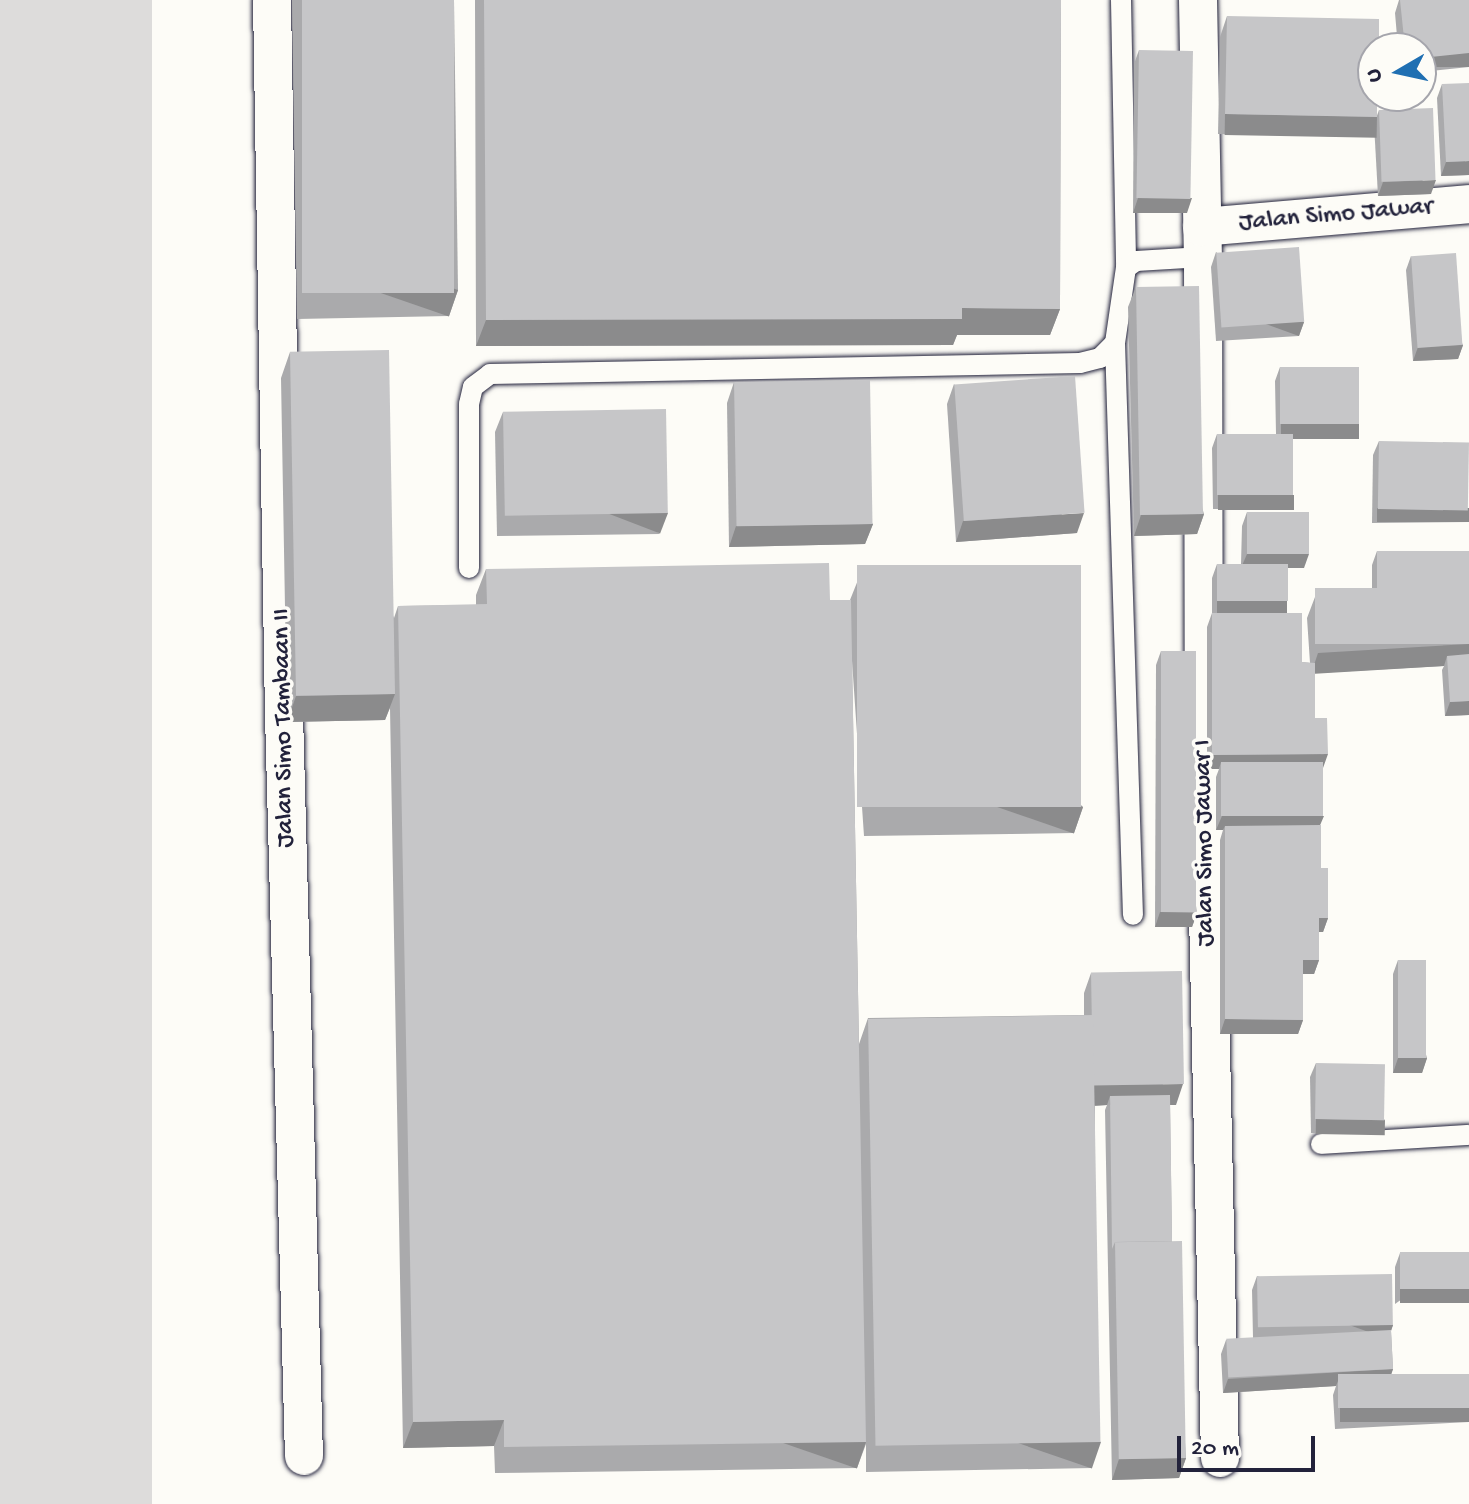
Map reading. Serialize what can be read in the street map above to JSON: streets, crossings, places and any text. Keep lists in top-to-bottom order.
{
  "streets": {
    "street": ["Jalan Simo Jawar", "Jalan Simo Tambaan II", "Jalan Simo Jawar I"]
  },
  "crossings": [
    ["Jalan Simo Jawar", "Jalan Simo Jawar I"]
  ],
  "scale_bar": "20 m",
  "north": "left"
}
